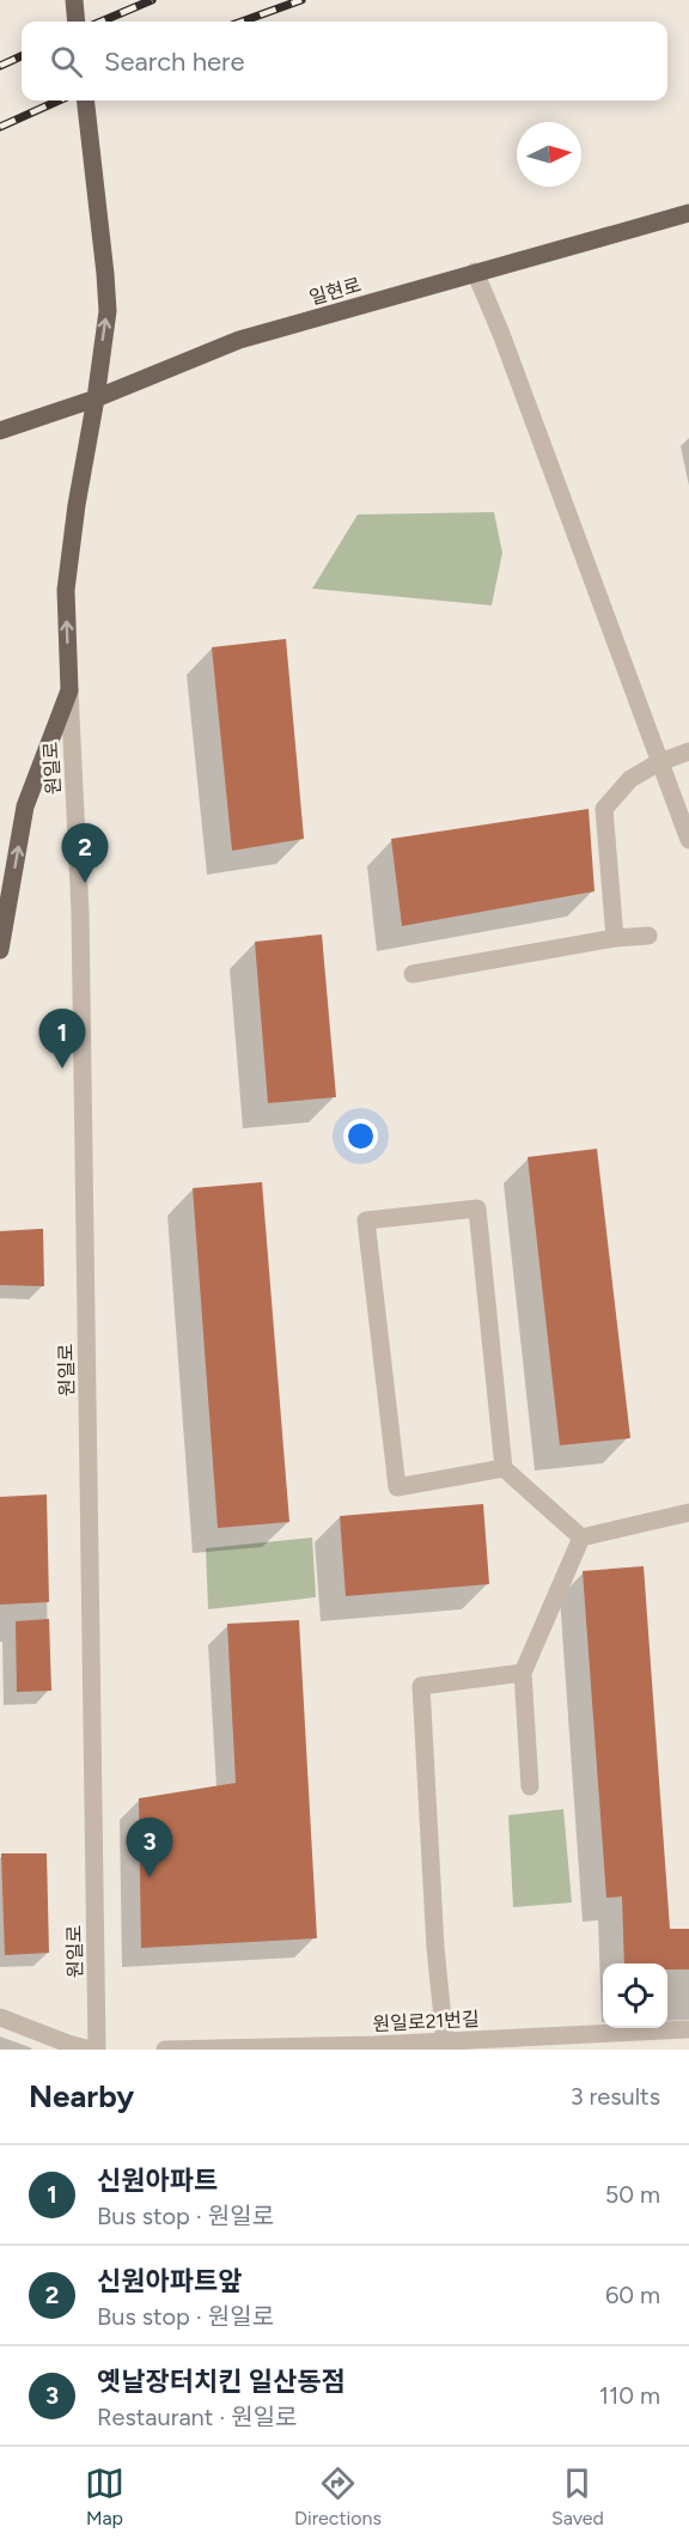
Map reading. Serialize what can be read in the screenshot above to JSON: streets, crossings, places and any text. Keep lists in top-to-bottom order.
{
  "streets": {
    "main road": ["일현로"],
    "street": ["원일로", "원일로21번길"]
  },
  "north": "right",
  "page": {
    "search": "Search here",
    "pins": ["2", "1", "3"],
    "heading": ["Nearby", "3 results"],
    "list": [
      {
        "mark": "1",
        "name": "신원아파트",
        "note": "Bus stop · 원일로",
        "value": "50 m"
      },
      {
        "mark": "2",
        "name": "신원아파트앞",
        "note": "Bus stop · 원일로",
        "value": "60 m"
      },
      {
        "mark": "3",
        "name": "옛날장터치킨 일산동점",
        "note": "Restaurant · 원일로",
        "value": "110 m"
      }
    ],
    "nav": ["Map", "Directions", "Saved"]
  }
}
